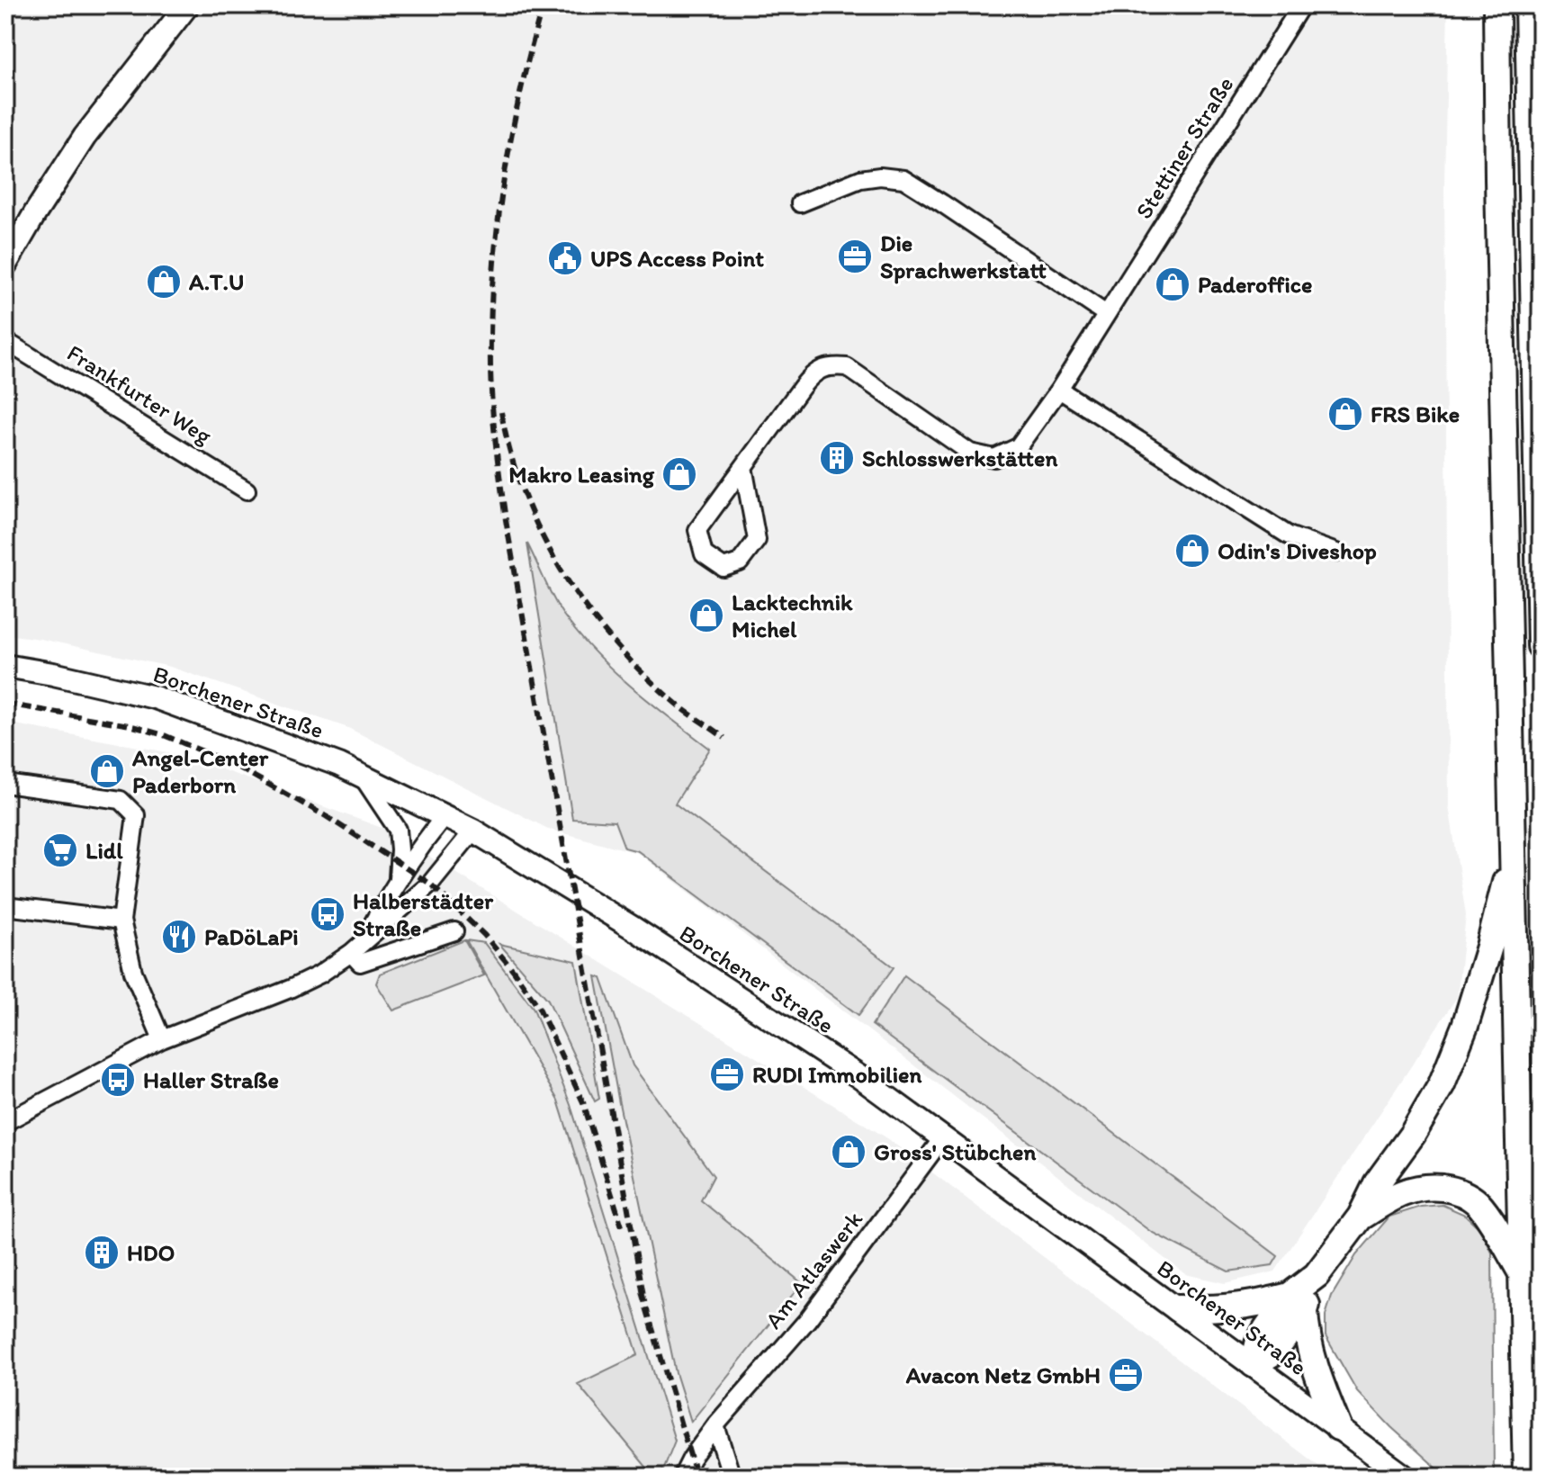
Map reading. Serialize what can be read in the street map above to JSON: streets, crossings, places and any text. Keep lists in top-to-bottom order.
{
  "streets": {
    "main road": ["Borchener Straße"],
    "street": ["Stettiner Straße", "Frankfurter Weg", "Am Atlaswerk"]
  },
  "crossings": [
    ["Borchener Straße", "Am Atlaswerk"]
  ],
  "places": {
    "office": ["Die Sprachwerkstatt", "RUDI Immobilien", "Avacon Netz GmbH"],
    "public building": ["UPS Access Point"],
    "shop": [
      "A.T.U",
      "Paderoffice",
      "FRS Bike",
      "Makro Leasing",
      "Odin's Diveshop",
      "Lacktechnik Michel",
      "Angel-Center Paderborn",
      "Gross' Stübchen"
    ],
    "building": ["Schlosswerkstätten", "HDO"],
    "supermarket": ["Lidl"],
    "bus stop": ["Halberstädter Straße", "Haller Straße"],
    "restaurant": ["PaDöLaPi"]
  }
}
